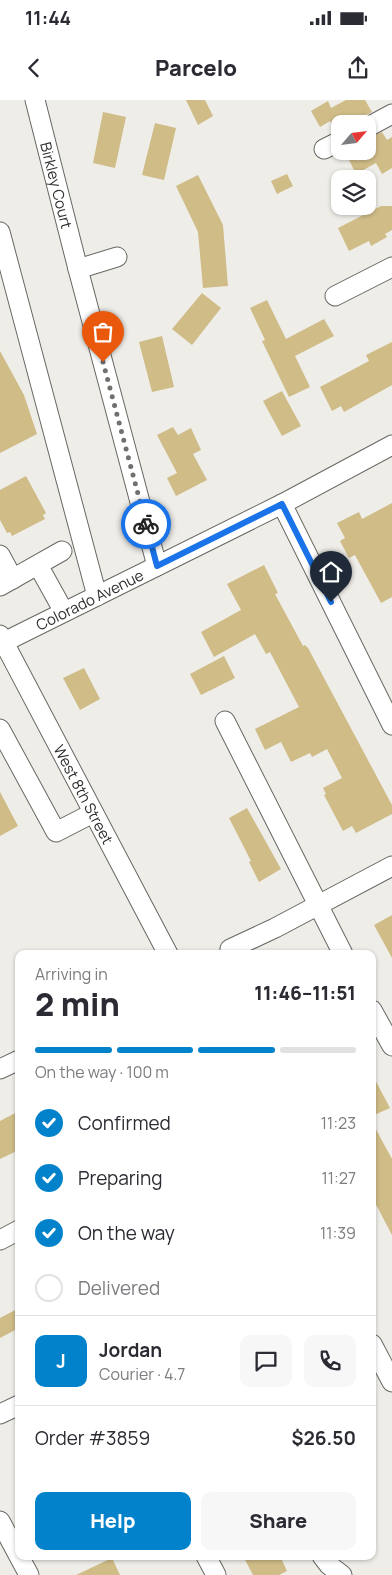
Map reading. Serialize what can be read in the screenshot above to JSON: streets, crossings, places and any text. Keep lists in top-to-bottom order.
{
  "streets": {
    "street": ["Birkley Court", "Colorado Avenue", "West 8th Street"]
  },
  "crossings": [
    ["Birkley Court", "Colorado Avenue"],
    ["Colorado Avenue", "West 8th Street"]
  ],
  "north": "top right",
  "page": {
    "status": "11:44",
    "header": "Parcelo",
    "heading": ["2 min", "Arriving in", "11:46–11:51"],
    "panel": [
      "Jordan",
      "Courier · 4.7",
      "Order #3859",
      "$26.50"
    ],
    "bar": "On the way · 100 m",
    "list": [
      ["Confirmed", "11:23"],
      ["Preparing", "11:27"],
      ["On the way", "11:39"],
      "Delivered"
    ],
    "round": "J",
    "buttons": ["Help", "Share"]
  }
}
